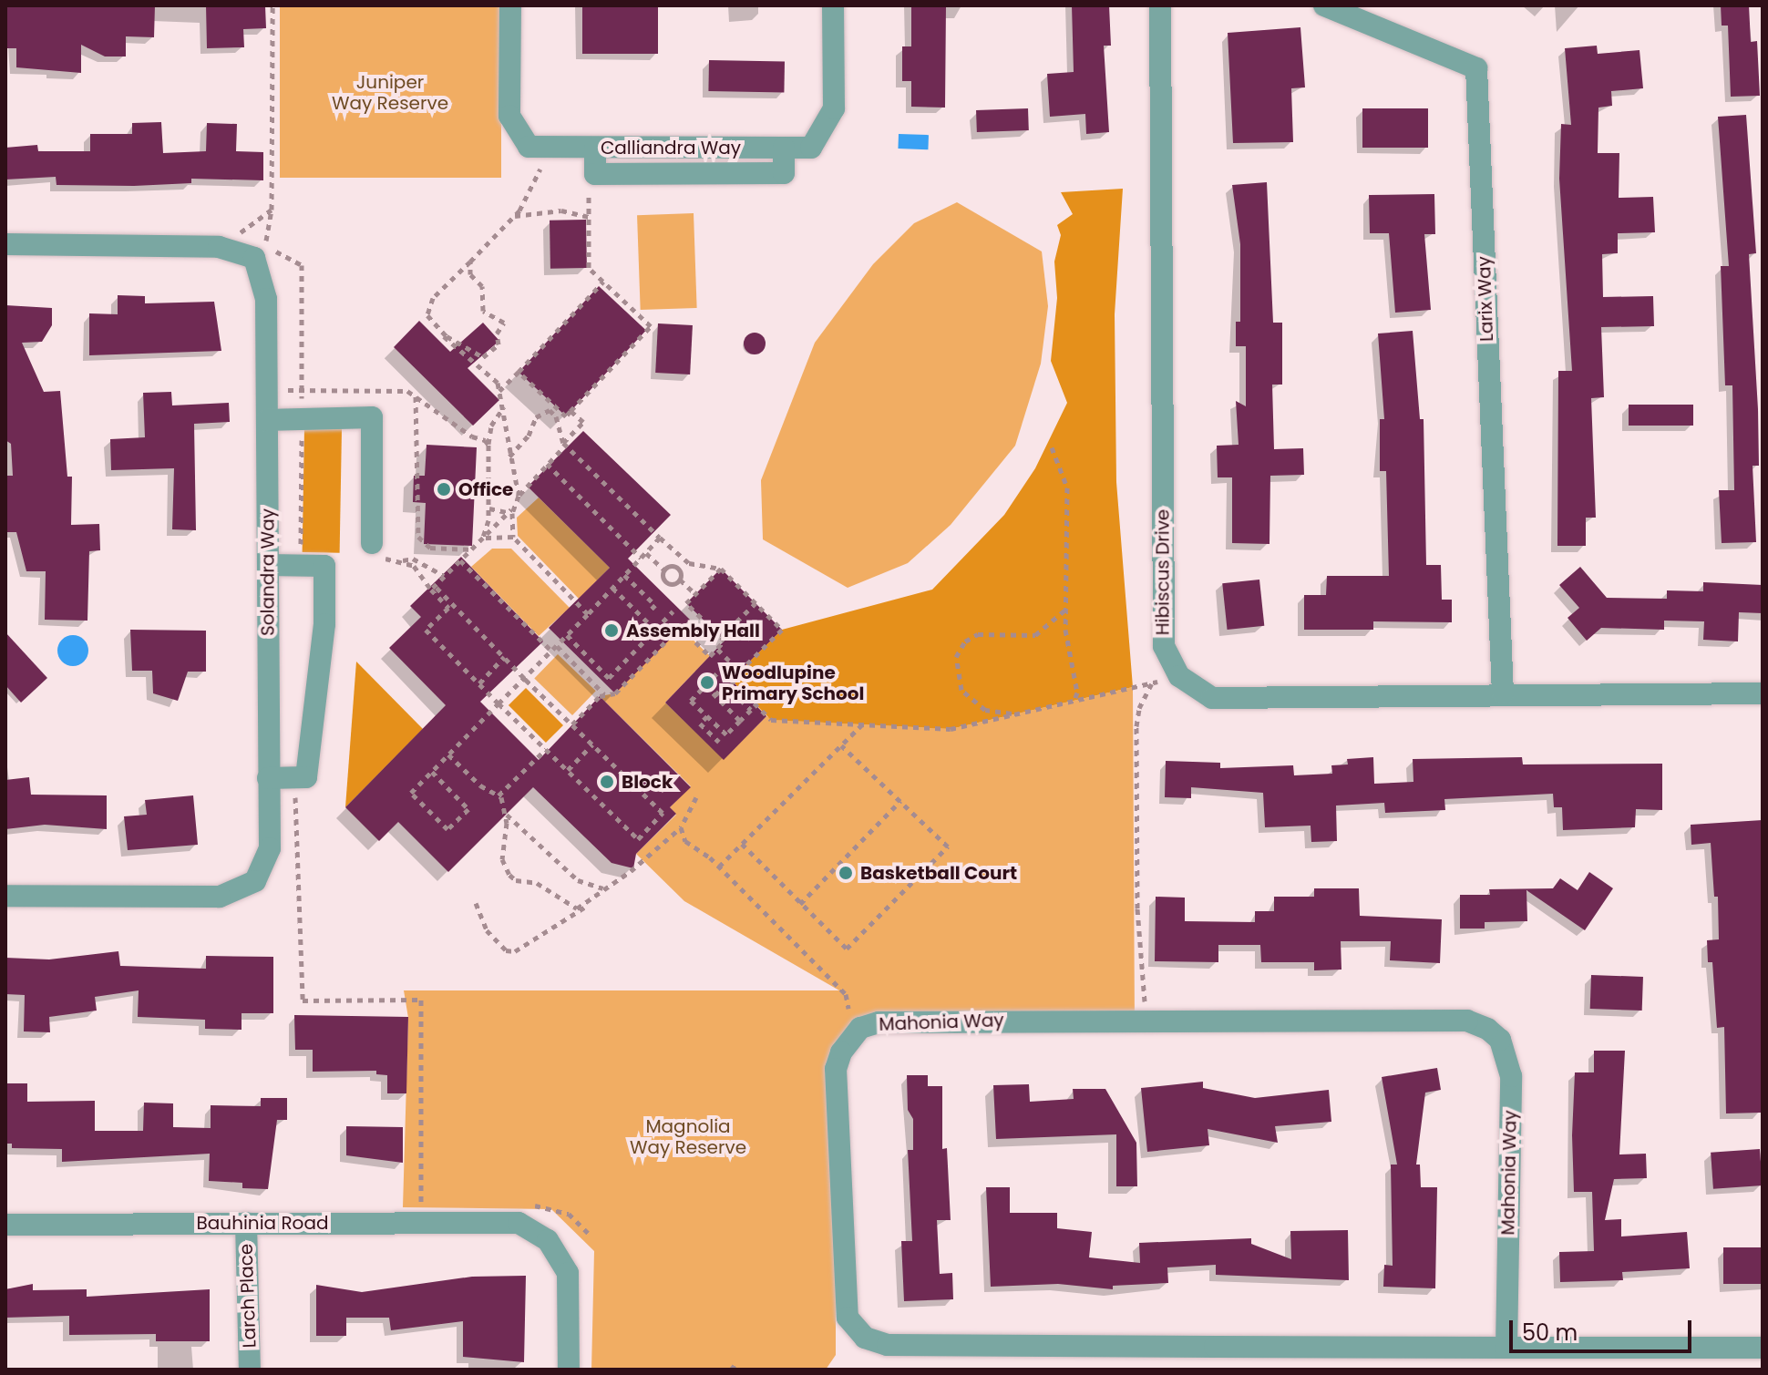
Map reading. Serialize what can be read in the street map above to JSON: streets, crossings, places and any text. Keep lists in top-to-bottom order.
{
  "streets": {
    "street": [
      "Calliandra Way",
      "Larix Way",
      "Solandra Way",
      "Hibiscus Drive",
      "Mahonia Way",
      "Bauhinia Road",
      "Larch Place"
    ]
  },
  "crossings": [
    ["Bauhinia Road", "Larch Place"]
  ],
  "parks": ["Juniper Way Reserve", "Magnolia Way Reserve"],
  "places": [
    "Office",
    "Assembly Hall",
    "Woodlupine Primary School",
    "Block",
    "Basketball Court"
  ],
  "scale_bar": "50 m"
}
